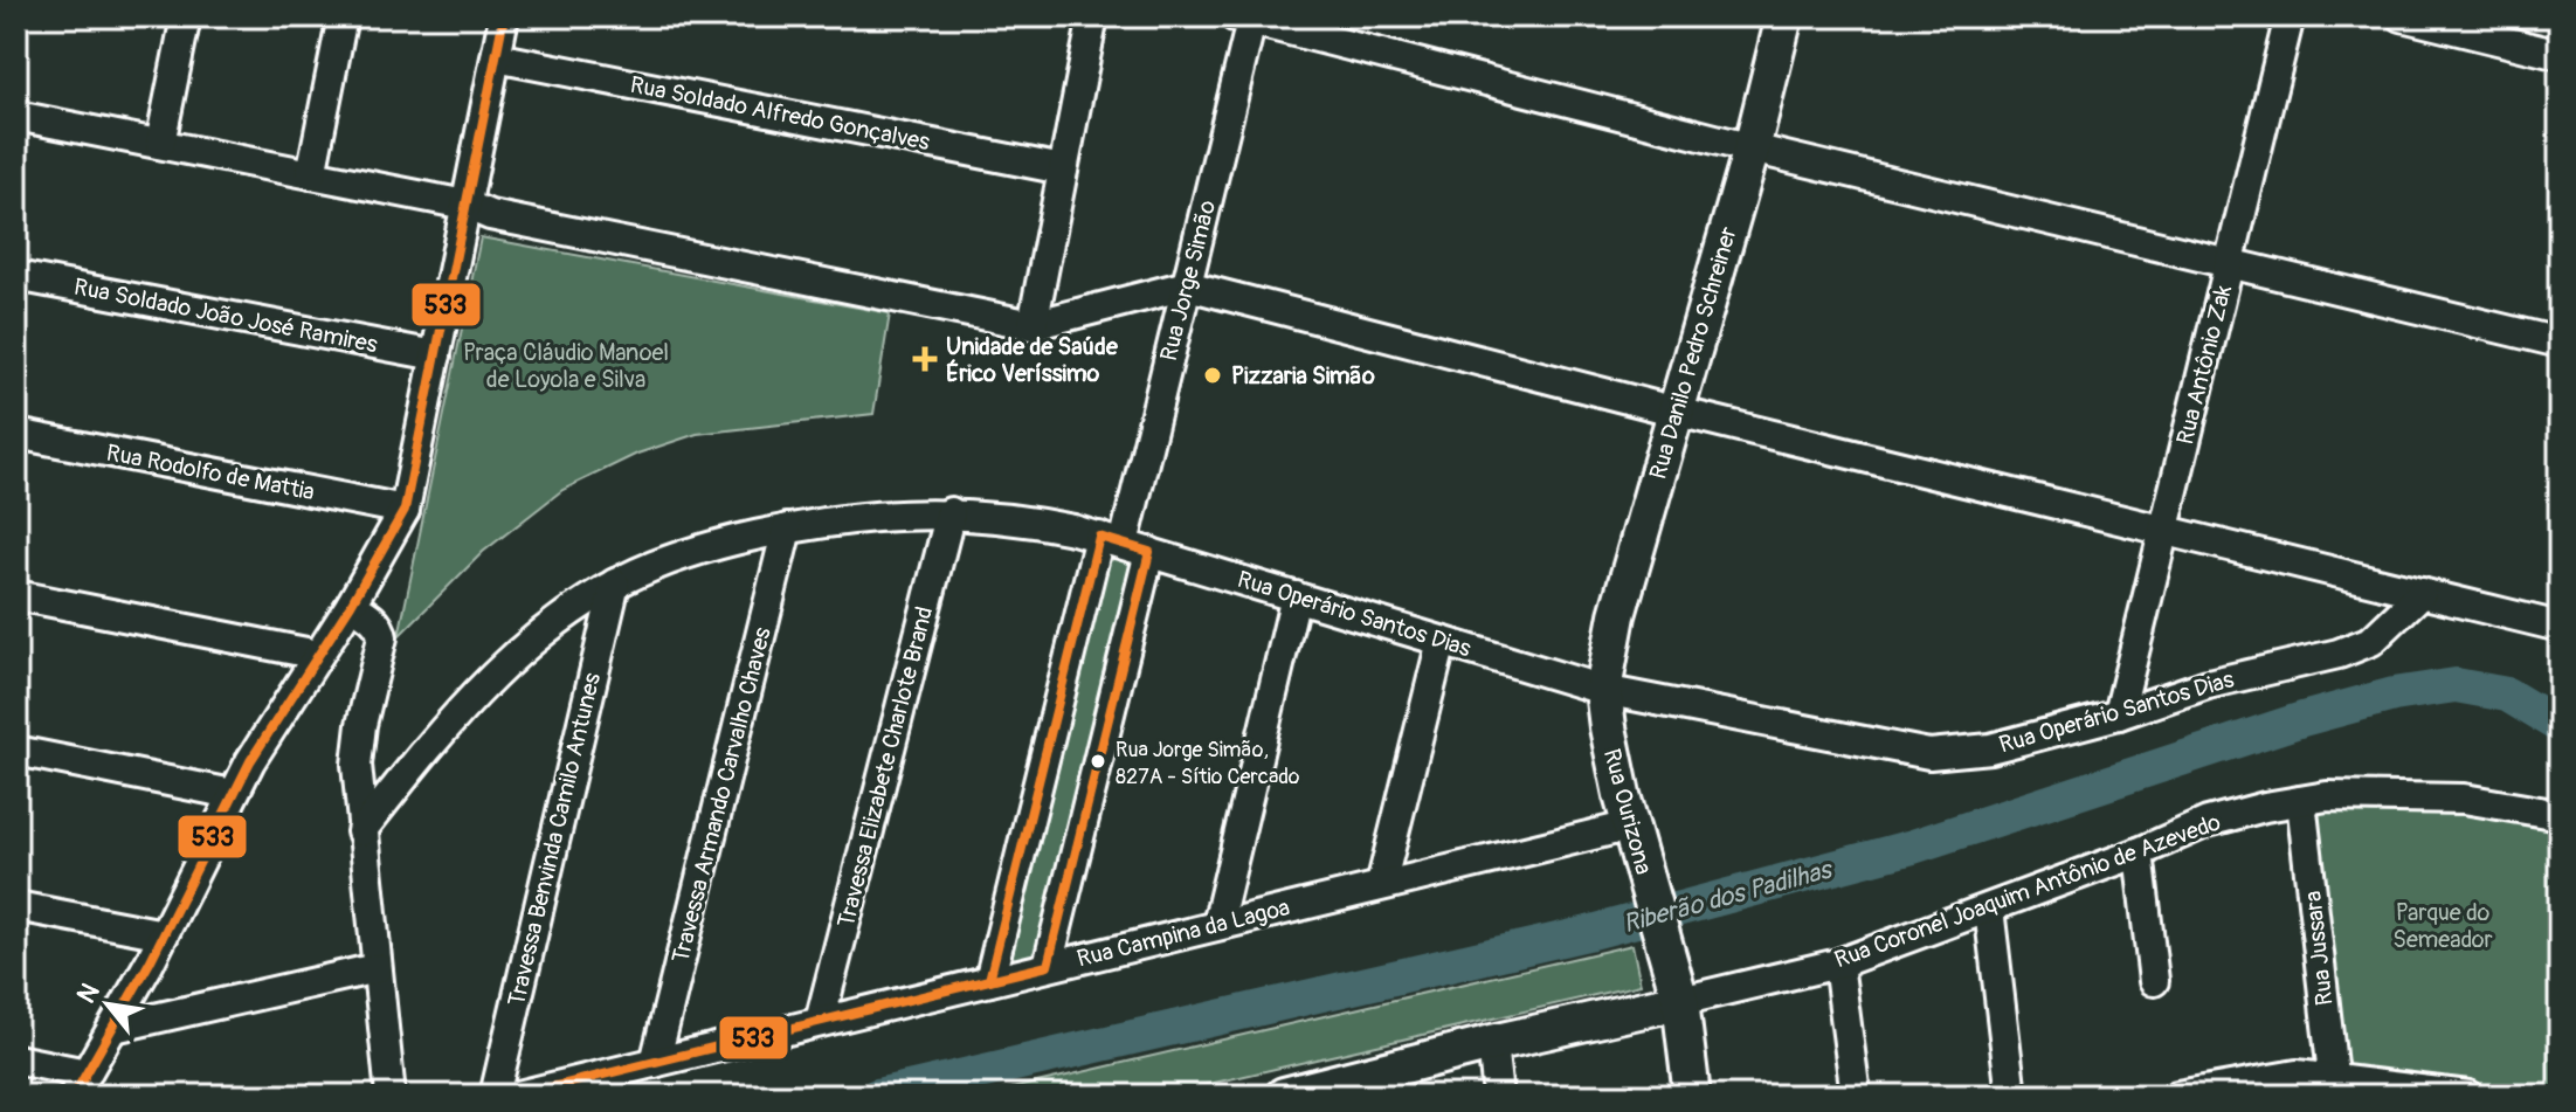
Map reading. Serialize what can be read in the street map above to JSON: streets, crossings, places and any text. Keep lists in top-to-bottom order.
{
  "streets": {
    "main road": ["Rua Danilo Pedro Schreiner", "Rua Ourizona", "Rua Coronel Joaquim Antônio de Azevedo"],
    "street": [
      "Rua Soldado Alfredo Gonçalves",
      "Rua Jorge Simão",
      "Rua Soldado João José Ramires",
      "Rua Antônio Zak",
      "Rua Rodolfo de Mattia",
      "Rua Operário Santos Dias",
      "Travessa Elizabete Charlote Brand",
      "Travessa Armando Carvalho Chaves",
      "Travessa Benvinda Camilo Antunes",
      "Rua Campina da Lagoa",
      "Rua Jussara"
    ]
  },
  "crossings": [
    ["Rua Jorge Simão", "Rua Operário Santos Dias"],
    ["Rua Jorge Simão", "Rua Campina da Lagoa"],
    ["Rua Danilo Pedro Schreiner", "Rua Operário Santos Dias"],
    ["Rua Danilo Pedro Schreiner", "Rua Ourizona"],
    ["Rua Antônio Zak", "Rua Operário Santos Dias"],
    ["Rua Operário Santos Dias", "Travessa Elizabete Charlote Brand"],
    ["Rua Operário Santos Dias", "Travessa Armando Carvalho Chaves"],
    ["Rua Operário Santos Dias", "Rua Ourizona"],
    ["Rua Operário Santos Dias", "Travessa Benvinda Camilo Antunes"],
    ["Travessa Elizabete Charlote Brand", "Rua Campina da Lagoa"],
    ["Travessa Armando Carvalho Chaves", "Rua Campina da Lagoa"],
    ["Rua Ourizona", "Rua Coronel Joaquim Antônio de Azevedo"],
    ["Rua Ourizona", "Rua Campina da Lagoa"],
    ["Rua Coronel Joaquim Antônio de Azevedo", "Rua Jussara"]
  ],
  "water": ["Riberão dos Padilhas"],
  "parks": ["Praça Cláudio Manoel de Loyola e Silva", "Parque do Semeador"],
  "places": {
    "health": ["Unidade de Saúde Érico Veríssimo"],
    "other": ["Pizzaria Simão", "Rua Jorge Simão, 827A - Sítio Cercado"]
  },
  "lines": ["transit line 533"],
  "north": "top left"
}
